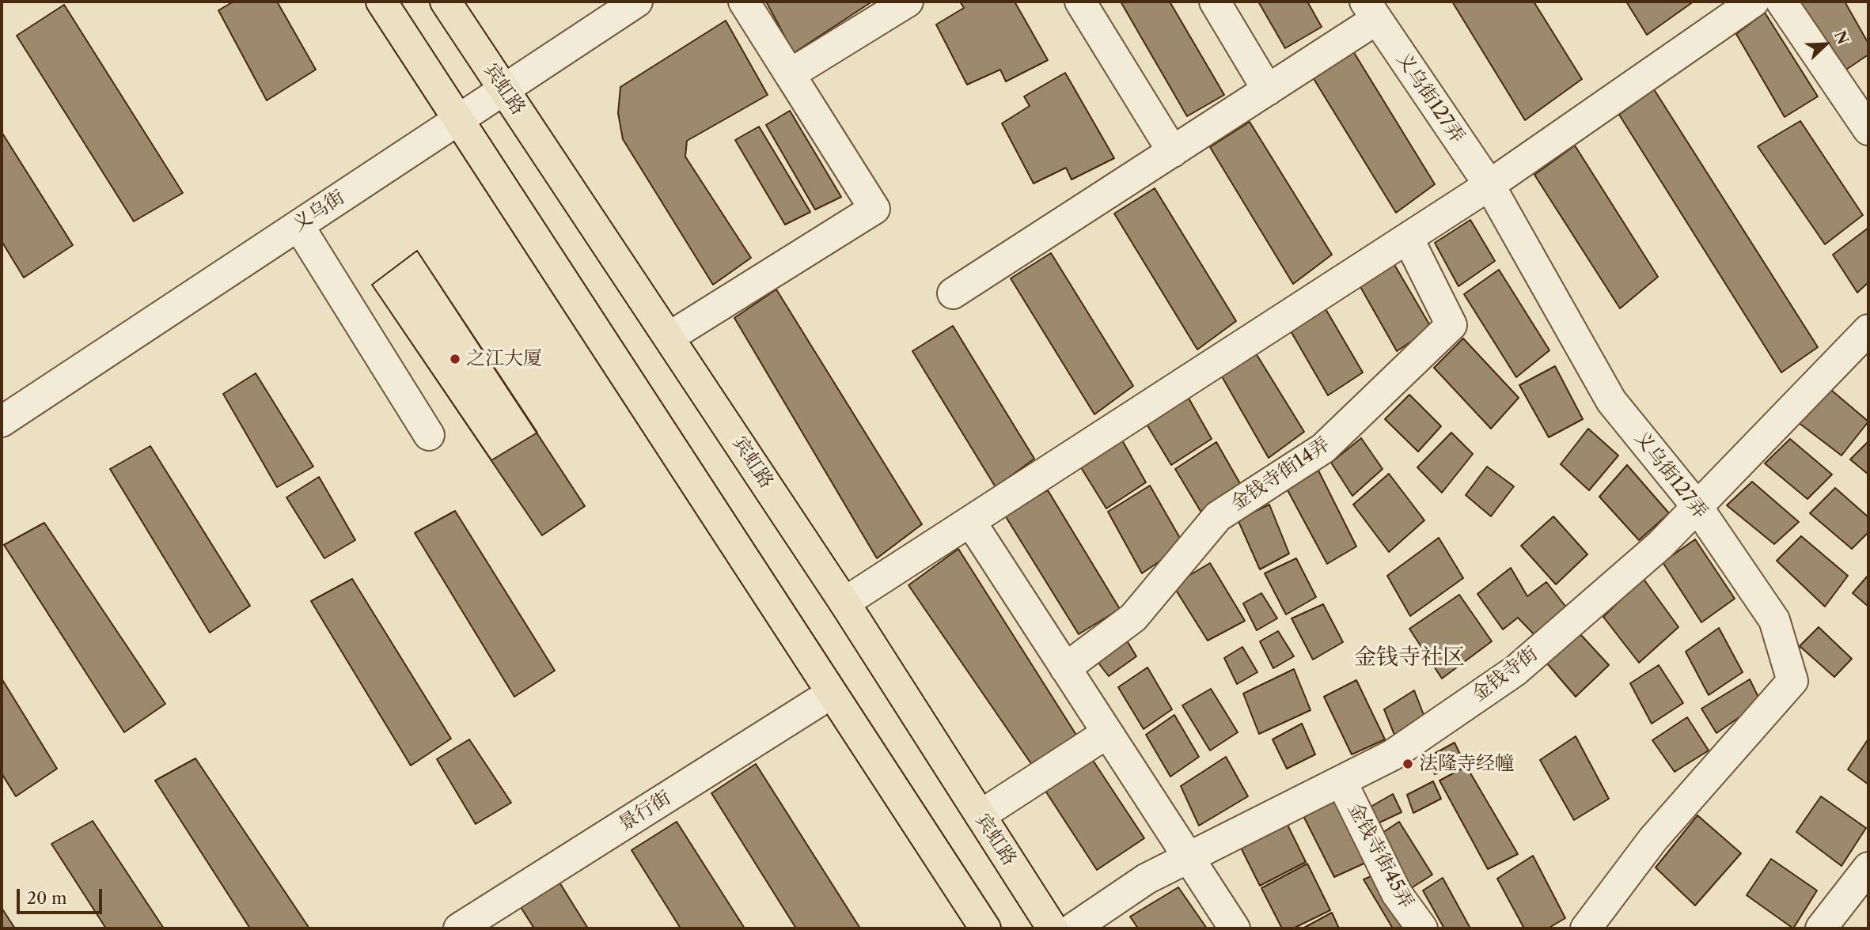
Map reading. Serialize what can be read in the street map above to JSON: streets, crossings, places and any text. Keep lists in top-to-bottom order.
{
  "streets": {
    "main road": ["宾虹路"],
    "street": [
      "义乌街127弄",
      "义乌街",
      "金钱寺街14弄",
      "金钱寺街",
      "景行街",
      "金钱寺街45弄"
    ]
  },
  "crossings": [
    ["宾虹路", "义乌街"],
    ["义乌街127弄", "金钱寺街"],
    ["金钱寺街", "金钱寺街45弄"]
  ],
  "districts": ["金钱寺社区"],
  "places": ["之江大厦", "法隆寺经幢"],
  "scale_bar": "20 m",
  "north": "top right"
}
